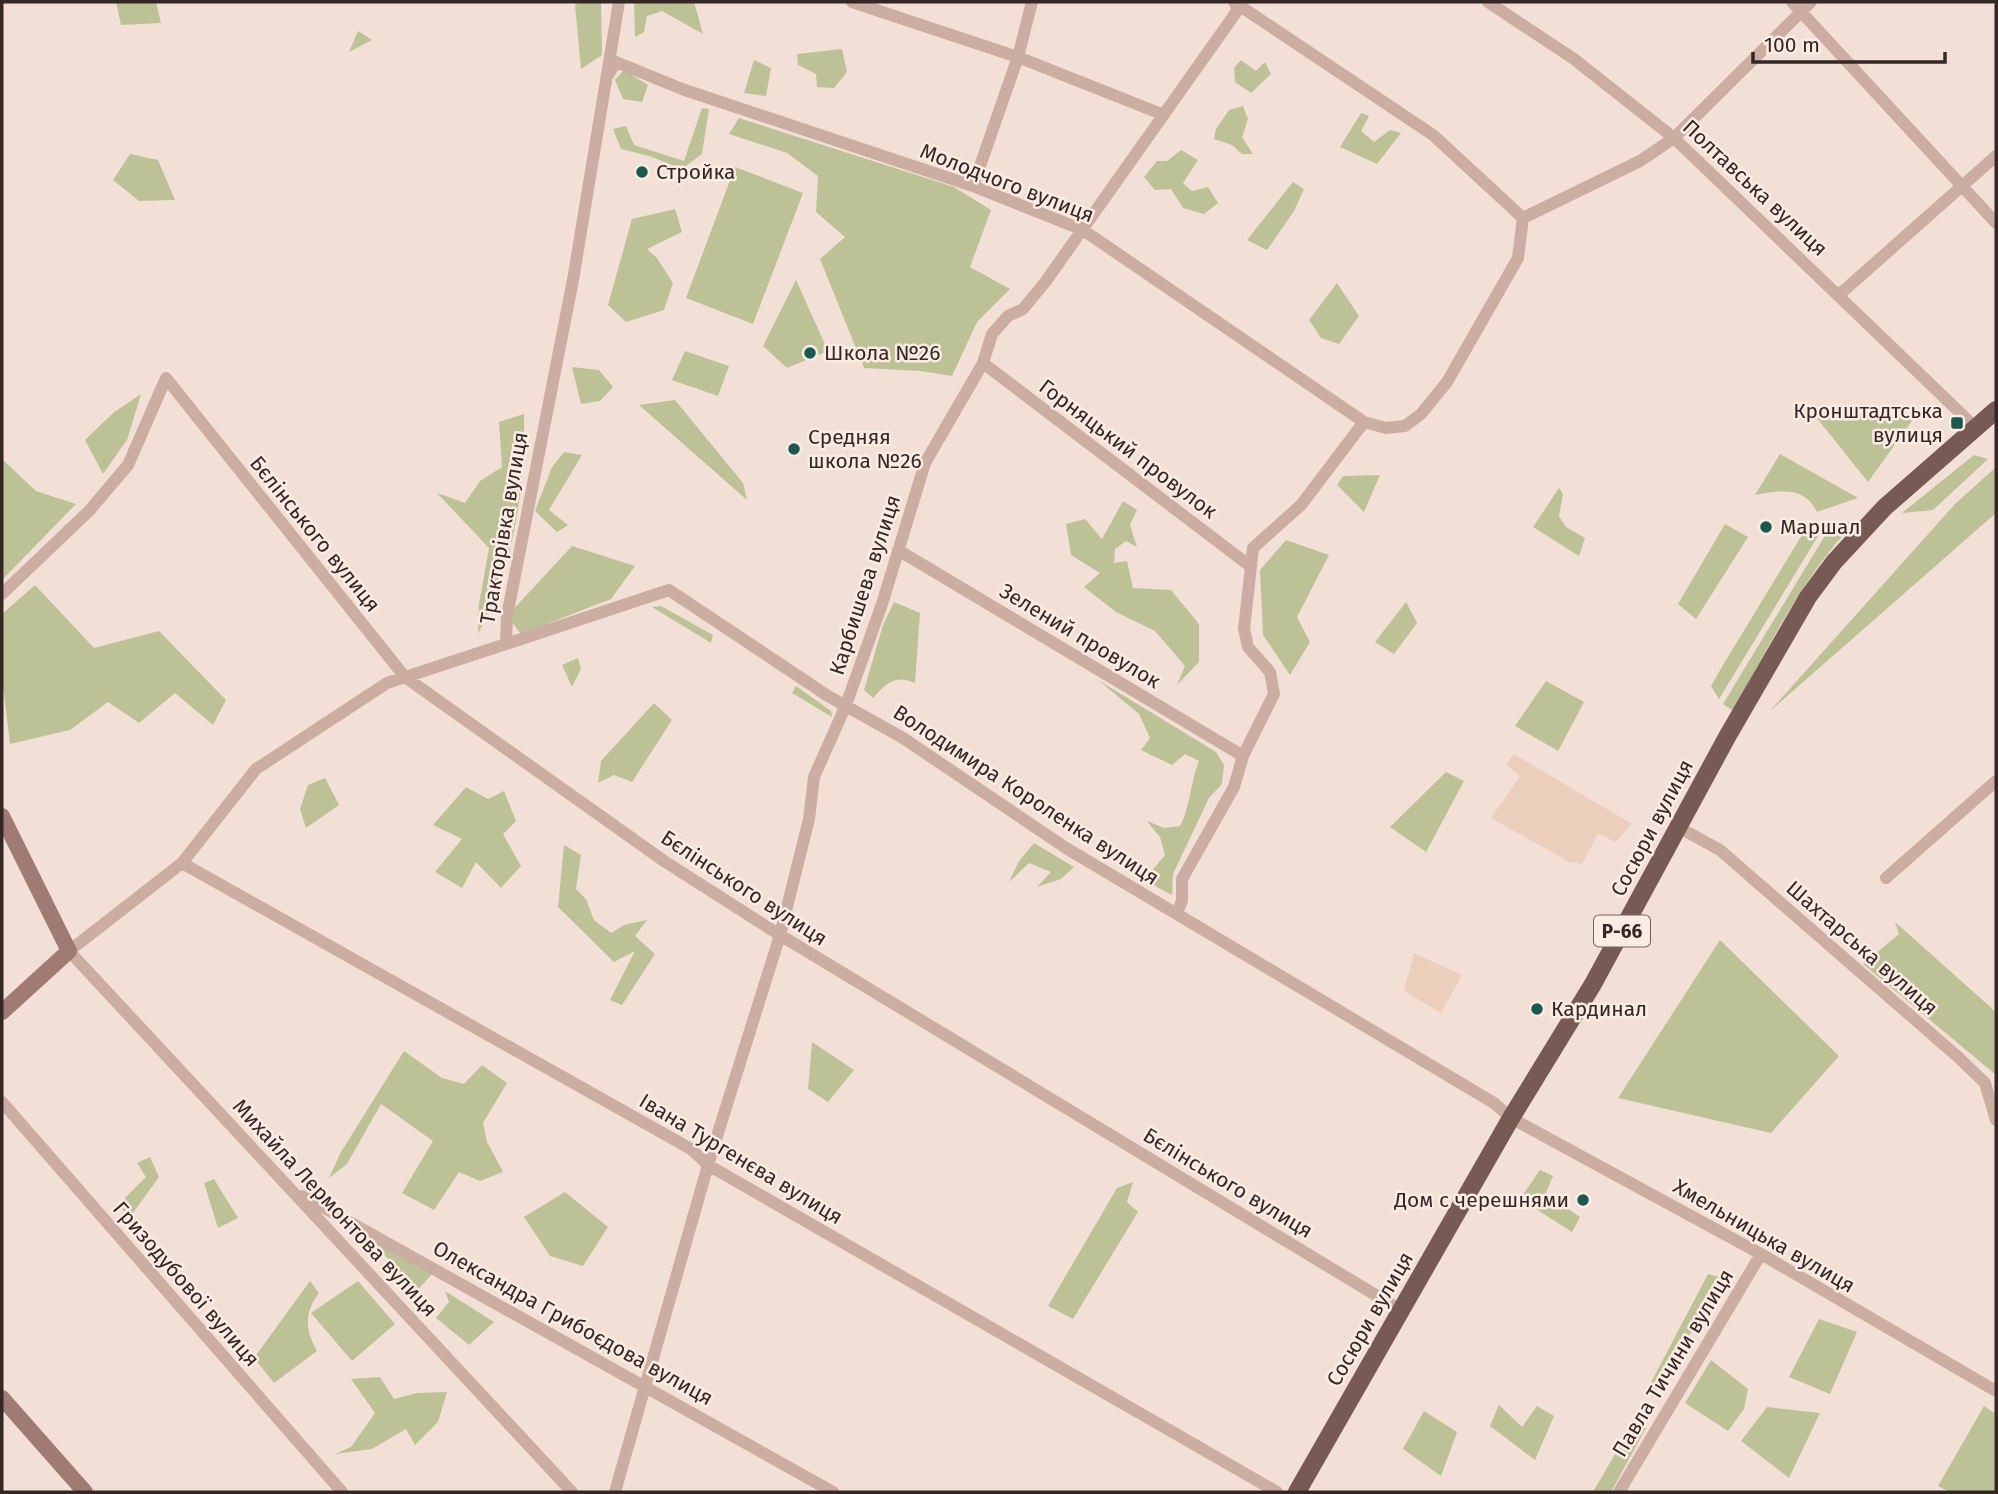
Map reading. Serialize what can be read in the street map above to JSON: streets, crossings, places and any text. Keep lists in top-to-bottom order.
{
  "streets": {
    "main road": ["Тракторівка вулиця", "Сосюри вулиця", "Р-66"],
    "street": [
      "Молодчого вулиця",
      "Полтавська вулиця",
      "Горняцький провулок",
      "Бєлінського вулиця",
      "Карбишева вулиця",
      "Зелений провулок",
      "Володимира Короленка вулиця",
      "Шахтарська вулиця",
      "Івана Тургенєва вулиця",
      "Михайла Лермонтова вулиця",
      "Хмельницька вулиця",
      "Гризодубової вулиця",
      "Олександра Грибоєдова вулиця",
      "Павла Тичини вулиця"
    ]
  },
  "crossings": [
    ["Молодчого вулиця", "Тракторівка вулиця"],
    ["Молодчого вулиця", "Карбишева вулиця"],
    ["Полтавська вулиця", "Сосюри вулиця"],
    ["Горняцький провулок", "Карбишева вулиця"],
    ["Тракторівка вулиця", "Бєлінського вулиця"],
    ["Тракторівка вулиця", "Володимира Короленка вулиця"],
    ["Тракторівка вулиця", "Івана Тургенєва вулиця"],
    ["Тракторівка вулиця", "Михайла Лермонтова вулиця"],
    ["Бєлінського вулиця", "Карбишева вулиця"],
    ["Бєлінського вулиця", "Сосюри вулиця"],
    ["Карбишева вулиця", "Зелений провулок"],
    ["Карбишева вулиця", "Володимира Короленка вулиця"],
    ["Карбишева вулиця", "Івана Тургенєва вулиця"],
    ["Карбишева вулиця", "Олександра Грибоєдова вулиця"],
    ["Володимира Короленка вулиця", "Сосюри вулиця"],
    ["Володимира Короленка вулиця", "Хмельницька вулиця"],
    ["Сосюри вулиця", "Шахтарська вулиця"],
    ["Сосюри вулиця", "Хмельницька вулиця"],
    ["Михайла Лермонтова вулиця", "Олександра Грибоєдова вулиця"],
    ["Хмельницька вулиця", "Павла Тичини вулиця"]
  ],
  "places": {
    "other": [
      "Стройка",
      "Школа №26",
      "Средняя школа №26",
      "Маршал",
      "Кардинал",
      "Дом с черешнями"
    ],
    "transit": ["Кронштадтська вулиця"]
  },
  "scale_bar": "100 m"
}
